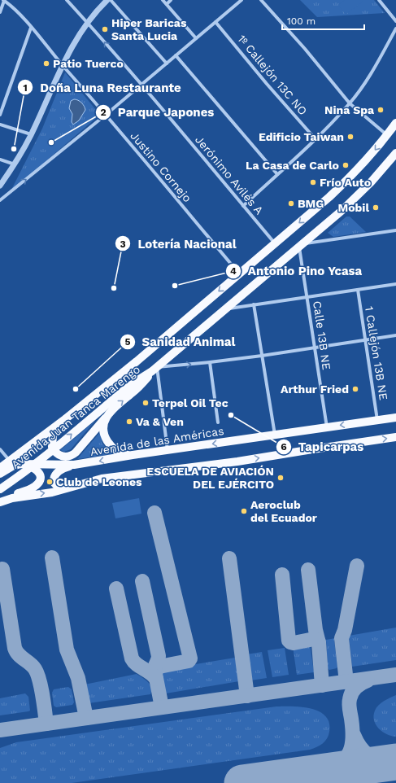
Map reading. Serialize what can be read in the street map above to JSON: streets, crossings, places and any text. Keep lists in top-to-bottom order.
{
  "streets": {
    "main road": ["Avenida Juan Tanca Marengo", "Avenida de las Américas"],
    "street": [
      "1º Callejón 13C NO",
      "Justino Cornejo",
      "Jerónimo Avilés A",
      "Calle 13B NE",
      "1 Callejón 13B NE"
    ]
  },
  "crossings": [
    ["Justino Cornejo", "Avenida Juan Tanca Marengo"],
    ["Jerónimo Avilés A", "Avenida Juan Tanca Marengo"],
    ["Calle 13B NE", "Avenida Juan Tanca Marengo"],
    ["Calle 13B NE", "Avenida de las Américas"],
    ["1 Callejón 13B NE", "Avenida de las Américas"],
    ["Avenida Juan Tanca Marengo", "Avenida de las Américas"]
  ],
  "places": [
    "Hiper Baricas Santa Lucia",
    "Patio Tuerco",
    "Nina Spa",
    "Edificio Taiwan",
    "Parque Japones",
    "Doña Luna Restaurante",
    "La Casa de Carlo",
    "Frío Auto",
    "BMG",
    "Mobil",
    "Antonio Pino Ycasa",
    "Lotería Nacional",
    "Sanidad Animal",
    "Arthur Fried",
    "Terpel Oil Tec",
    "Tapicarpas",
    "Va & Ven",
    "ESCUELA DE AVIACIÓN DEL EJÉRCITO",
    "Club de Leones",
    "Aeroclub del Ecuador"
  ],
  "scale_bar": "100 m"
}
